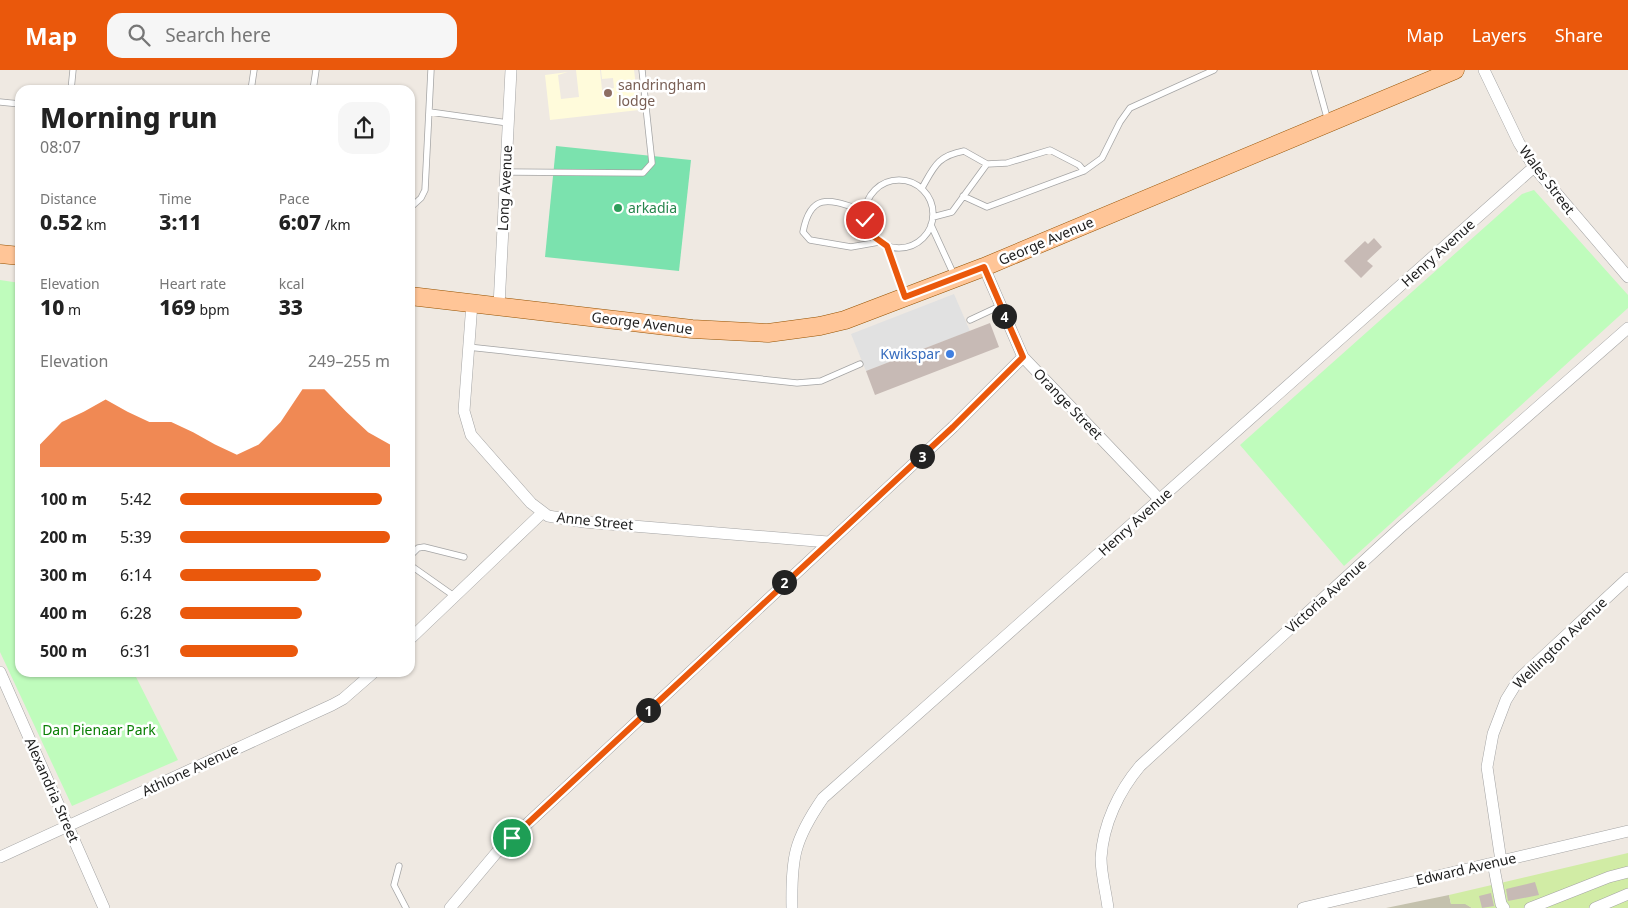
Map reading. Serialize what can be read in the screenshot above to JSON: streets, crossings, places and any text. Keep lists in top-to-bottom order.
{
  "streets": {
    "main road": ["George Avenue"],
    "street": [
      "Wales Street",
      "Long Avenue",
      "Henry Avenue",
      "Orange Street",
      "Anne Street",
      "Victoria Avenue",
      "Wellington Avenue",
      "Athlone Avenue",
      "Alexandria Street",
      "Edward Avenue"
    ]
  },
  "crossings": [
    ["Wales Street", "Henry Avenue"],
    ["Long Avenue", "George Avenue"],
    ["George Avenue", "Orange Street"],
    ["George Avenue", "Anne Street"],
    ["Henry Avenue", "Orange Street"],
    ["Wellington Avenue", "Edward Avenue"],
    ["Athlone Avenue", "Alexandria Street"]
  ],
  "parks": ["Dan Pienaar Park"],
  "places": ["sandringham lodge", "arkadia", "Kwikspar"],
  "page": {
    "header": "Map",
    "search": "Search here",
    "nav": ["Map", "Layers", "Share"],
    "heading": ["Morning run", "08:07"],
    "stats": [
      ["Distance", "0.52 km"],
      ["Time", "3:11"],
      ["Pace", "6:07 /km"],
      ["Elevation", "10 m"],
      ["Heart rate", "169 bpm"],
      ["kcal", "33"]
    ],
    "pins": [
      "4",
      "3",
      "2",
      "1"
    ],
    "chart": ["Elevation", "249–255 m"],
    "list": [
      {
        "name": "100 m",
        "note": "5:42"
      },
      {
        "name": "200 m",
        "note": "5:39"
      },
      {
        "name": "300 m",
        "note": "6:14"
      },
      {
        "name": "400 m",
        "note": "6:28"
      },
      {
        "name": "500 m",
        "note": "6:31"
      }
    ]
  }
}
